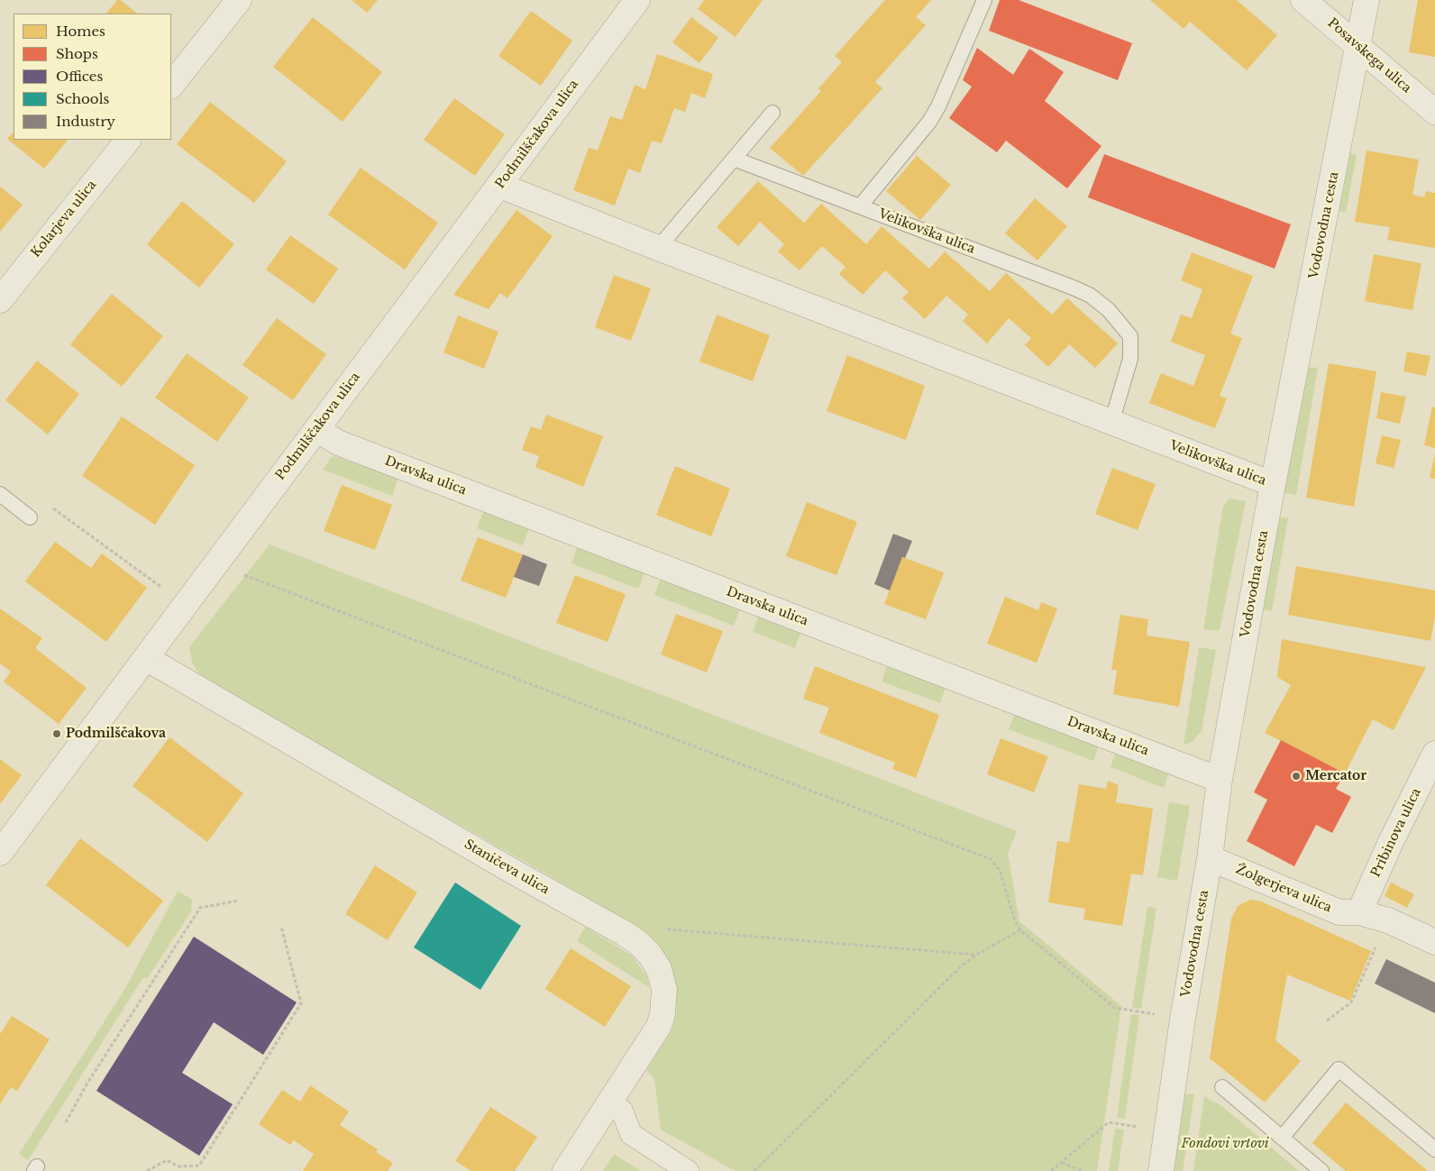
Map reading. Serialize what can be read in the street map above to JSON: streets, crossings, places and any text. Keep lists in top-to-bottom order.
{
  "streets": {
    "street": [
      "Posavskega ulica",
      "Podmilščakova ulica",
      "Kolarjeva ulica",
      "Vodovodna cesta",
      "Velikovška ulica",
      "Dravska ulica",
      "Pribinova ulica",
      "Staničeva ulica",
      "Žolgerjeva ulica"
    ]
  },
  "crossings": [
    ["Posavskega ulica", "Vodovodna cesta"],
    ["Podmilščakova ulica", "Velikovška ulica"],
    ["Podmilščakova ulica", "Dravska ulica"],
    ["Podmilščakova ulica", "Staničeva ulica"],
    ["Vodovodna cesta", "Velikovška ulica"],
    ["Vodovodna cesta", "Dravska ulica"],
    ["Vodovodna cesta", "Žolgerjeva ulica"],
    ["Pribinova ulica", "Žolgerjeva ulica"]
  ],
  "parks": ["Fondovi vrtovi"],
  "places": ["Podmilščakova", "Mercator"],
  "legend": [
    "Homes",
    "Shops",
    "Offices",
    "Schools",
    "Industry"
  ]
}
